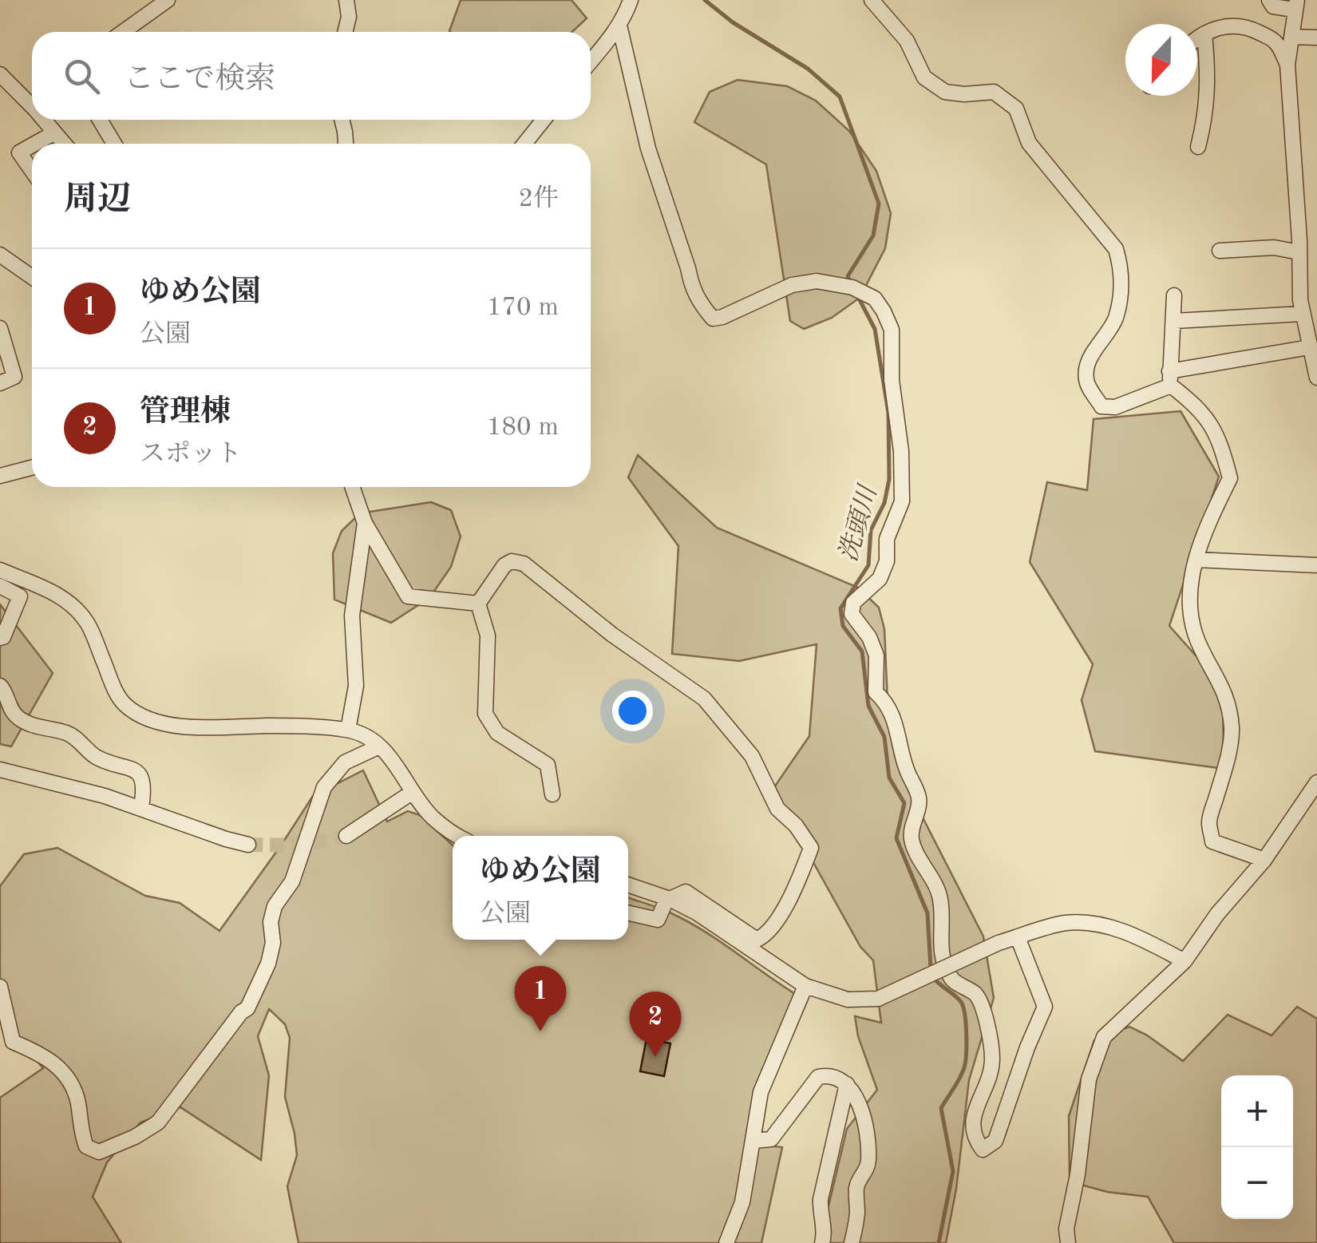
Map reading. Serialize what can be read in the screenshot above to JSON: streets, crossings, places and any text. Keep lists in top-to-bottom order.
{
  "water": ["洗頭川"],
  "north": "bottom",
  "page": {
    "search": "ここで検索",
    "heading": ["周辺", "2件"],
    "list": [
      {
        "mark": "1",
        "name": "ゆめ公園",
        "note": "公園",
        "value": "170 m"
      },
      {
        "mark": "2",
        "name": "管理棟",
        "note": "スポット",
        "value": "180 m"
      }
    ],
    "popup": ["ゆめ公園", "公園"],
    "pins": ["1", "2"],
    "map_buttons": ["+", "−"]
  }
}
